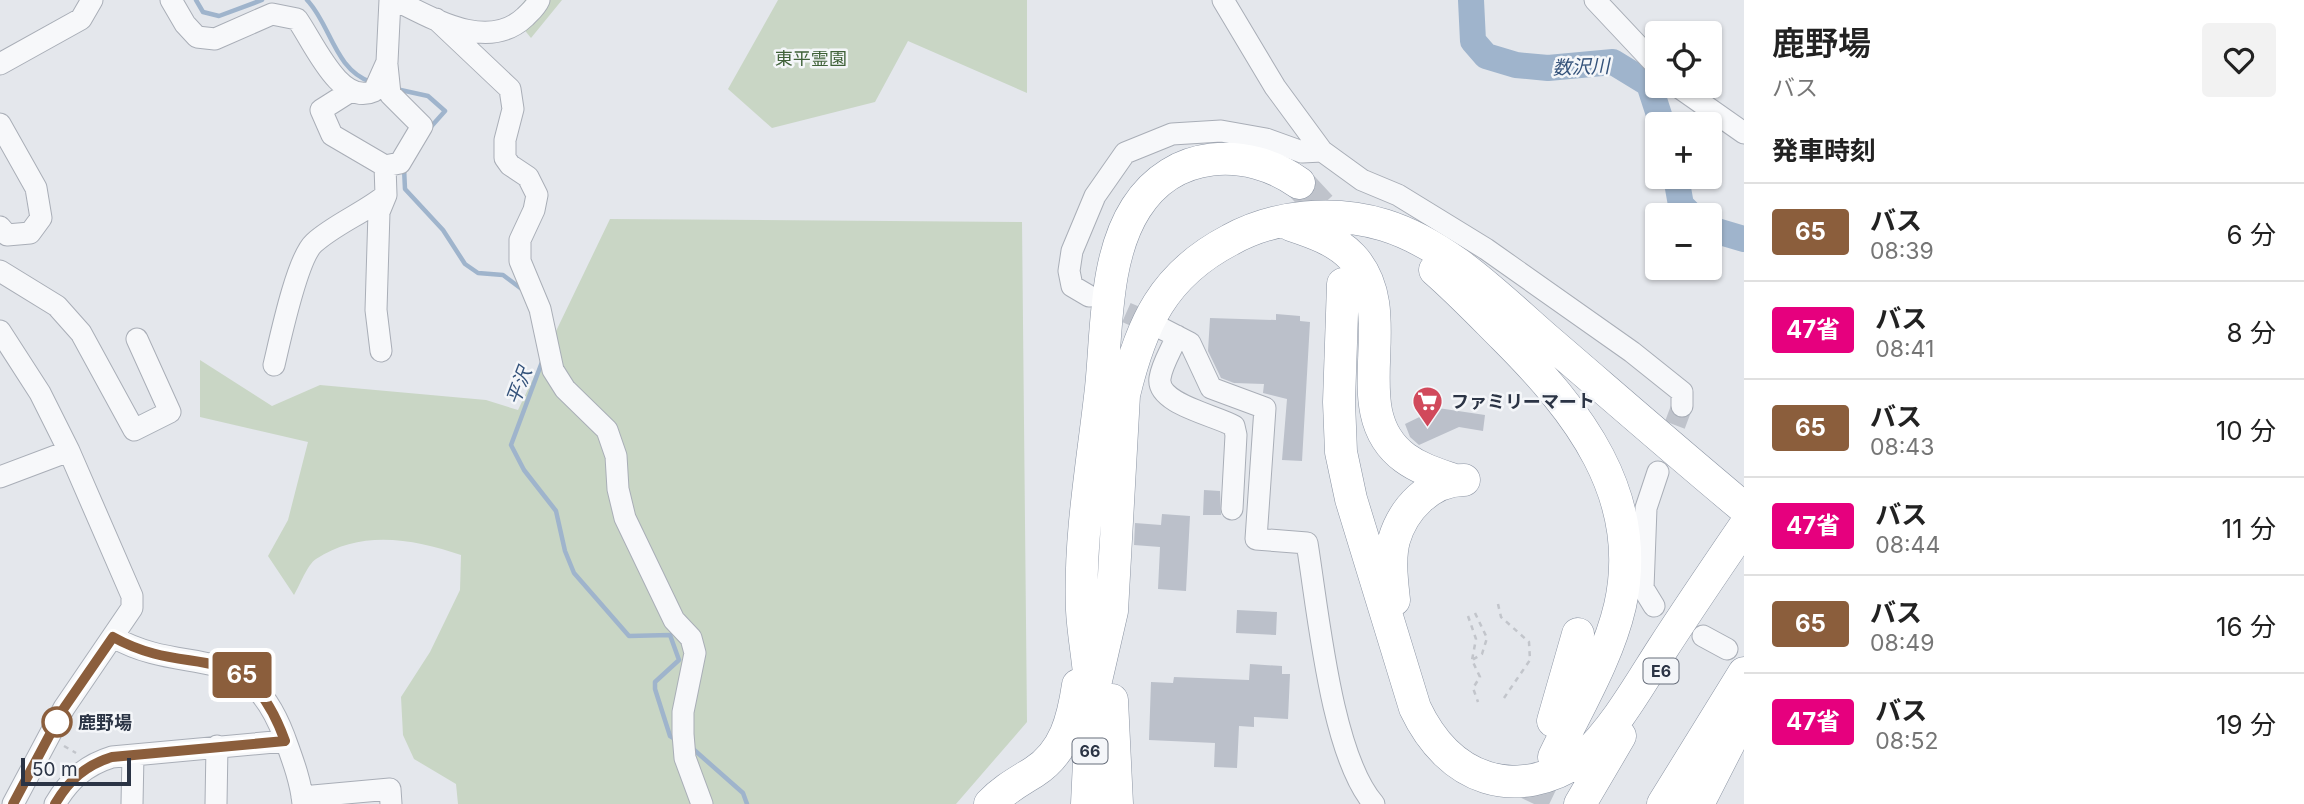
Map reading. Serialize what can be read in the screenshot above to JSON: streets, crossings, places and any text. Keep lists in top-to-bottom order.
{
  "streets": {
    "highway": ["E6", "66"]
  },
  "water": ["数沢川", "平沢"],
  "parks": ["東平霊園"],
  "places": {
    "supermarket": ["ファミリーマート"],
    "other": ["鹿野場"]
  },
  "lines": ["bus line 65"],
  "scale_bar": "50 m",
  "page": {
    "on_map": "65",
    "heading": [
      ["鹿野場", "バス"],
      "発車時刻"
    ],
    "map_buttons": ["+", "−"],
    "list": [
      {
        "mark": "65",
        "name": "バス",
        "note": "08:39",
        "value": "6 分"
      },
      {
        "mark": "47省",
        "name": "バス",
        "note": "08:41",
        "value": "8 分"
      },
      {
        "mark": "65",
        "name": "バス",
        "note": "08:43",
        "value": "10 分"
      },
      {
        "mark": "47省",
        "name": "バス",
        "note": "08:44",
        "value": "11 分"
      },
      {
        "mark": "65",
        "name": "バス",
        "note": "08:49",
        "value": "16 分"
      },
      {
        "mark": "47省",
        "name": "バス",
        "note": "08:52",
        "value": "19 分"
      }
    ],
    "scale": "50 m"
  }
}
